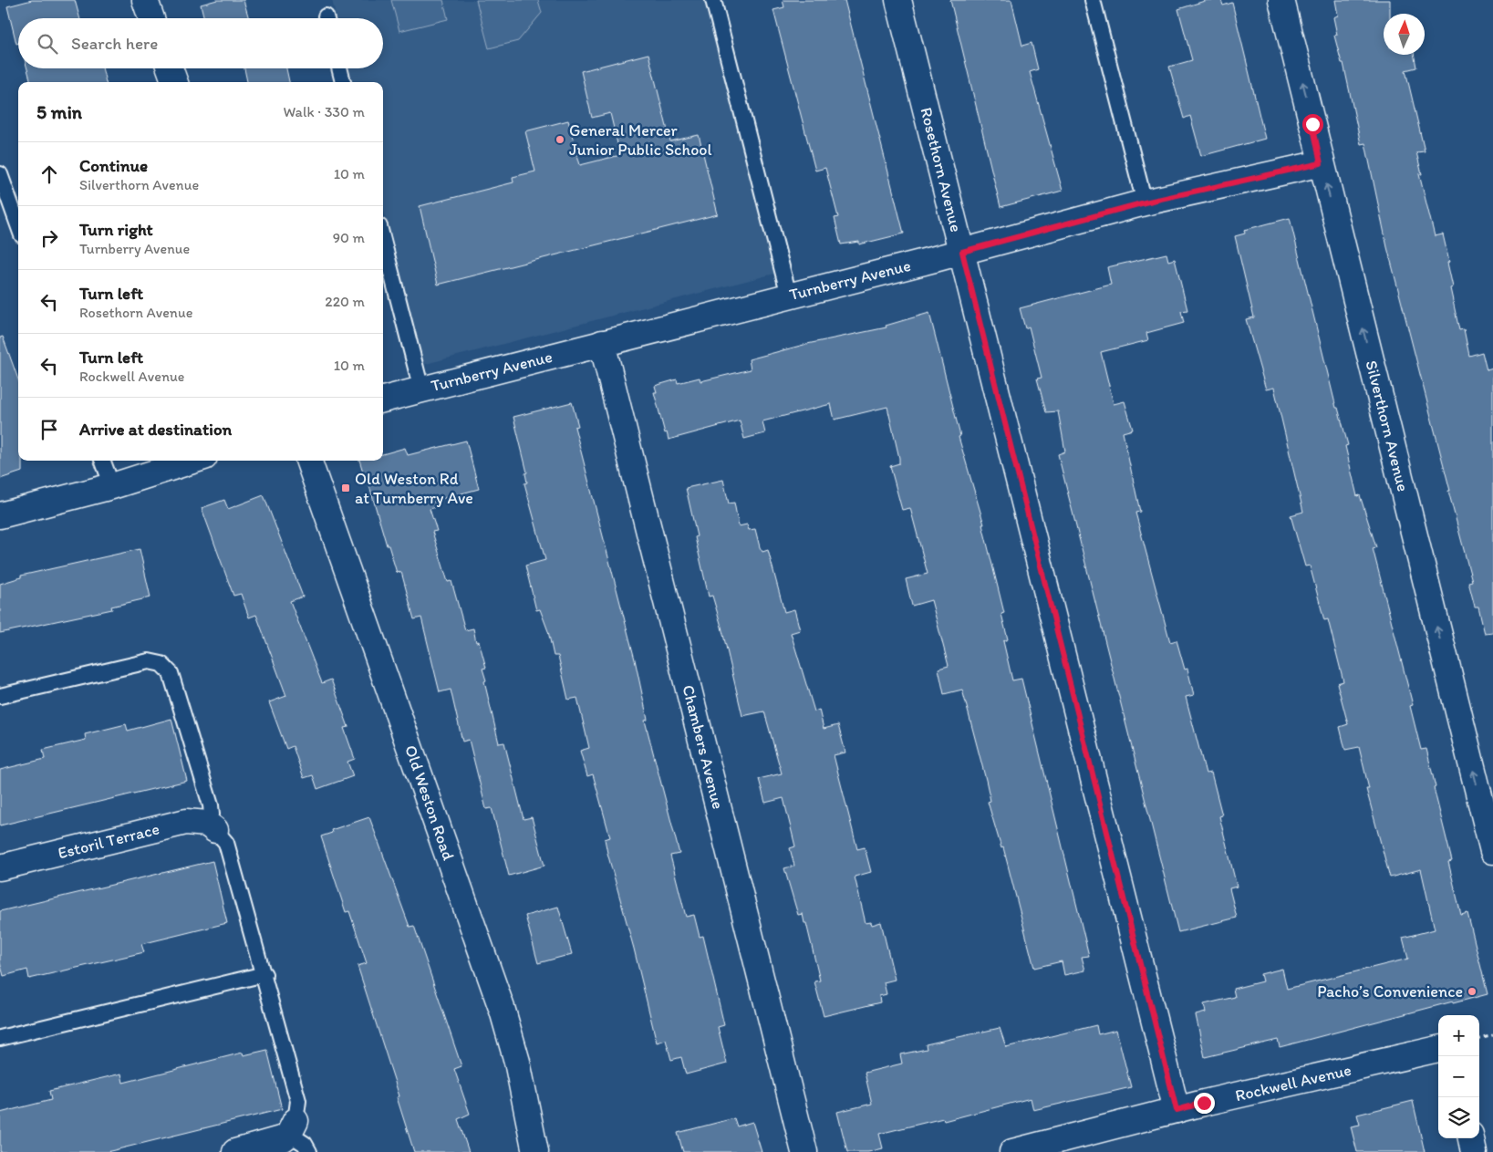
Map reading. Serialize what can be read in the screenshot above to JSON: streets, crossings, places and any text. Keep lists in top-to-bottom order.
{
  "streets": {
    "street": [
      "Rosethorn Avenue",
      "Turnberry Avenue",
      "Silverthorn Avenue",
      "Chambers Avenue",
      "Old Weston Road",
      "Estoril Terrace",
      "Rockwell Avenue"
    ]
  },
  "crossings": [
    ["Rosethorn Avenue", "Turnberry Avenue"],
    ["Rosethorn Avenue", "Rockwell Avenue"],
    ["Turnberry Avenue", "Silverthorn Avenue"],
    ["Turnberry Avenue", "Chambers Avenue"]
  ],
  "one_way": ["Silverthorn Avenue"],
  "places": {
    "other": ["General Mercer Junior Public School", "Pacho’s Convenience"],
    "transit": ["Old Weston Rd at Turnberry Ave"]
  },
  "north": "top",
  "page": {
    "search": "Search here",
    "heading": ["5 min", "Walk · 330 m"],
    "list": [
      ["Continue", "Silverthorn Avenue", "10 m"],
      ["Turn right", "Turnberry Avenue", "90 m"],
      ["Turn left", "Rosethorn Avenue", "220 m"],
      ["Turn left", "Rockwell Avenue", "10 m"],
      "Arrive at destination"
    ],
    "map_buttons": ["+", "−"]
  }
}
